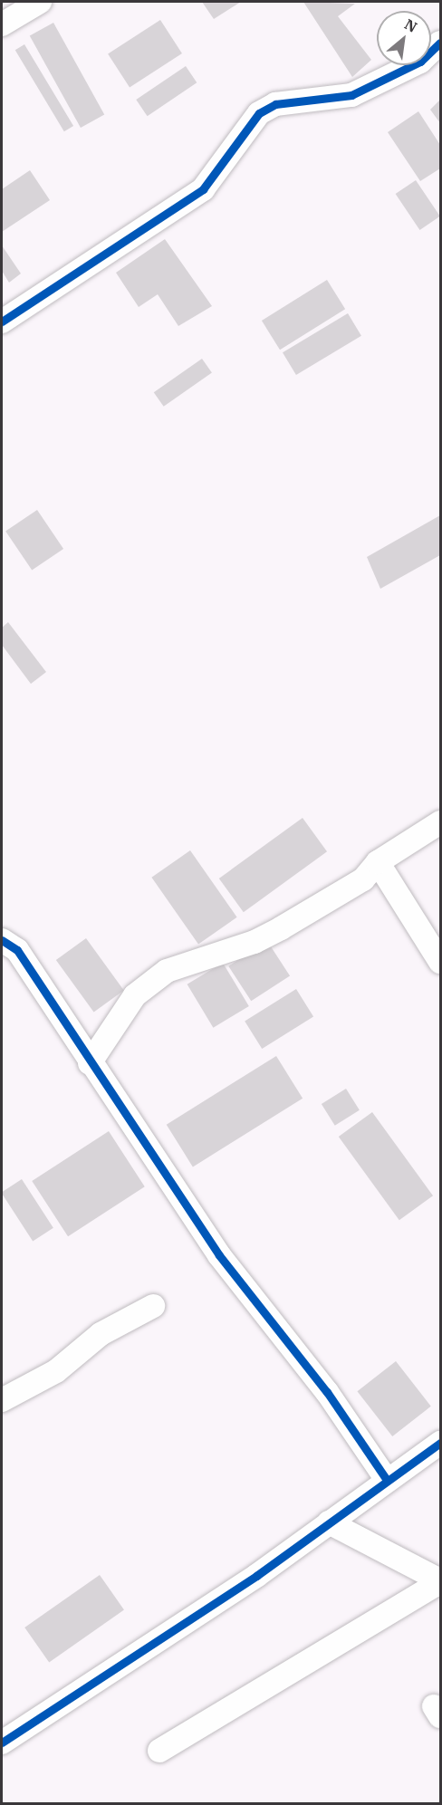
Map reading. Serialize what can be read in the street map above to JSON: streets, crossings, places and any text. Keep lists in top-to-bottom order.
{
  "north": "top right"
}
